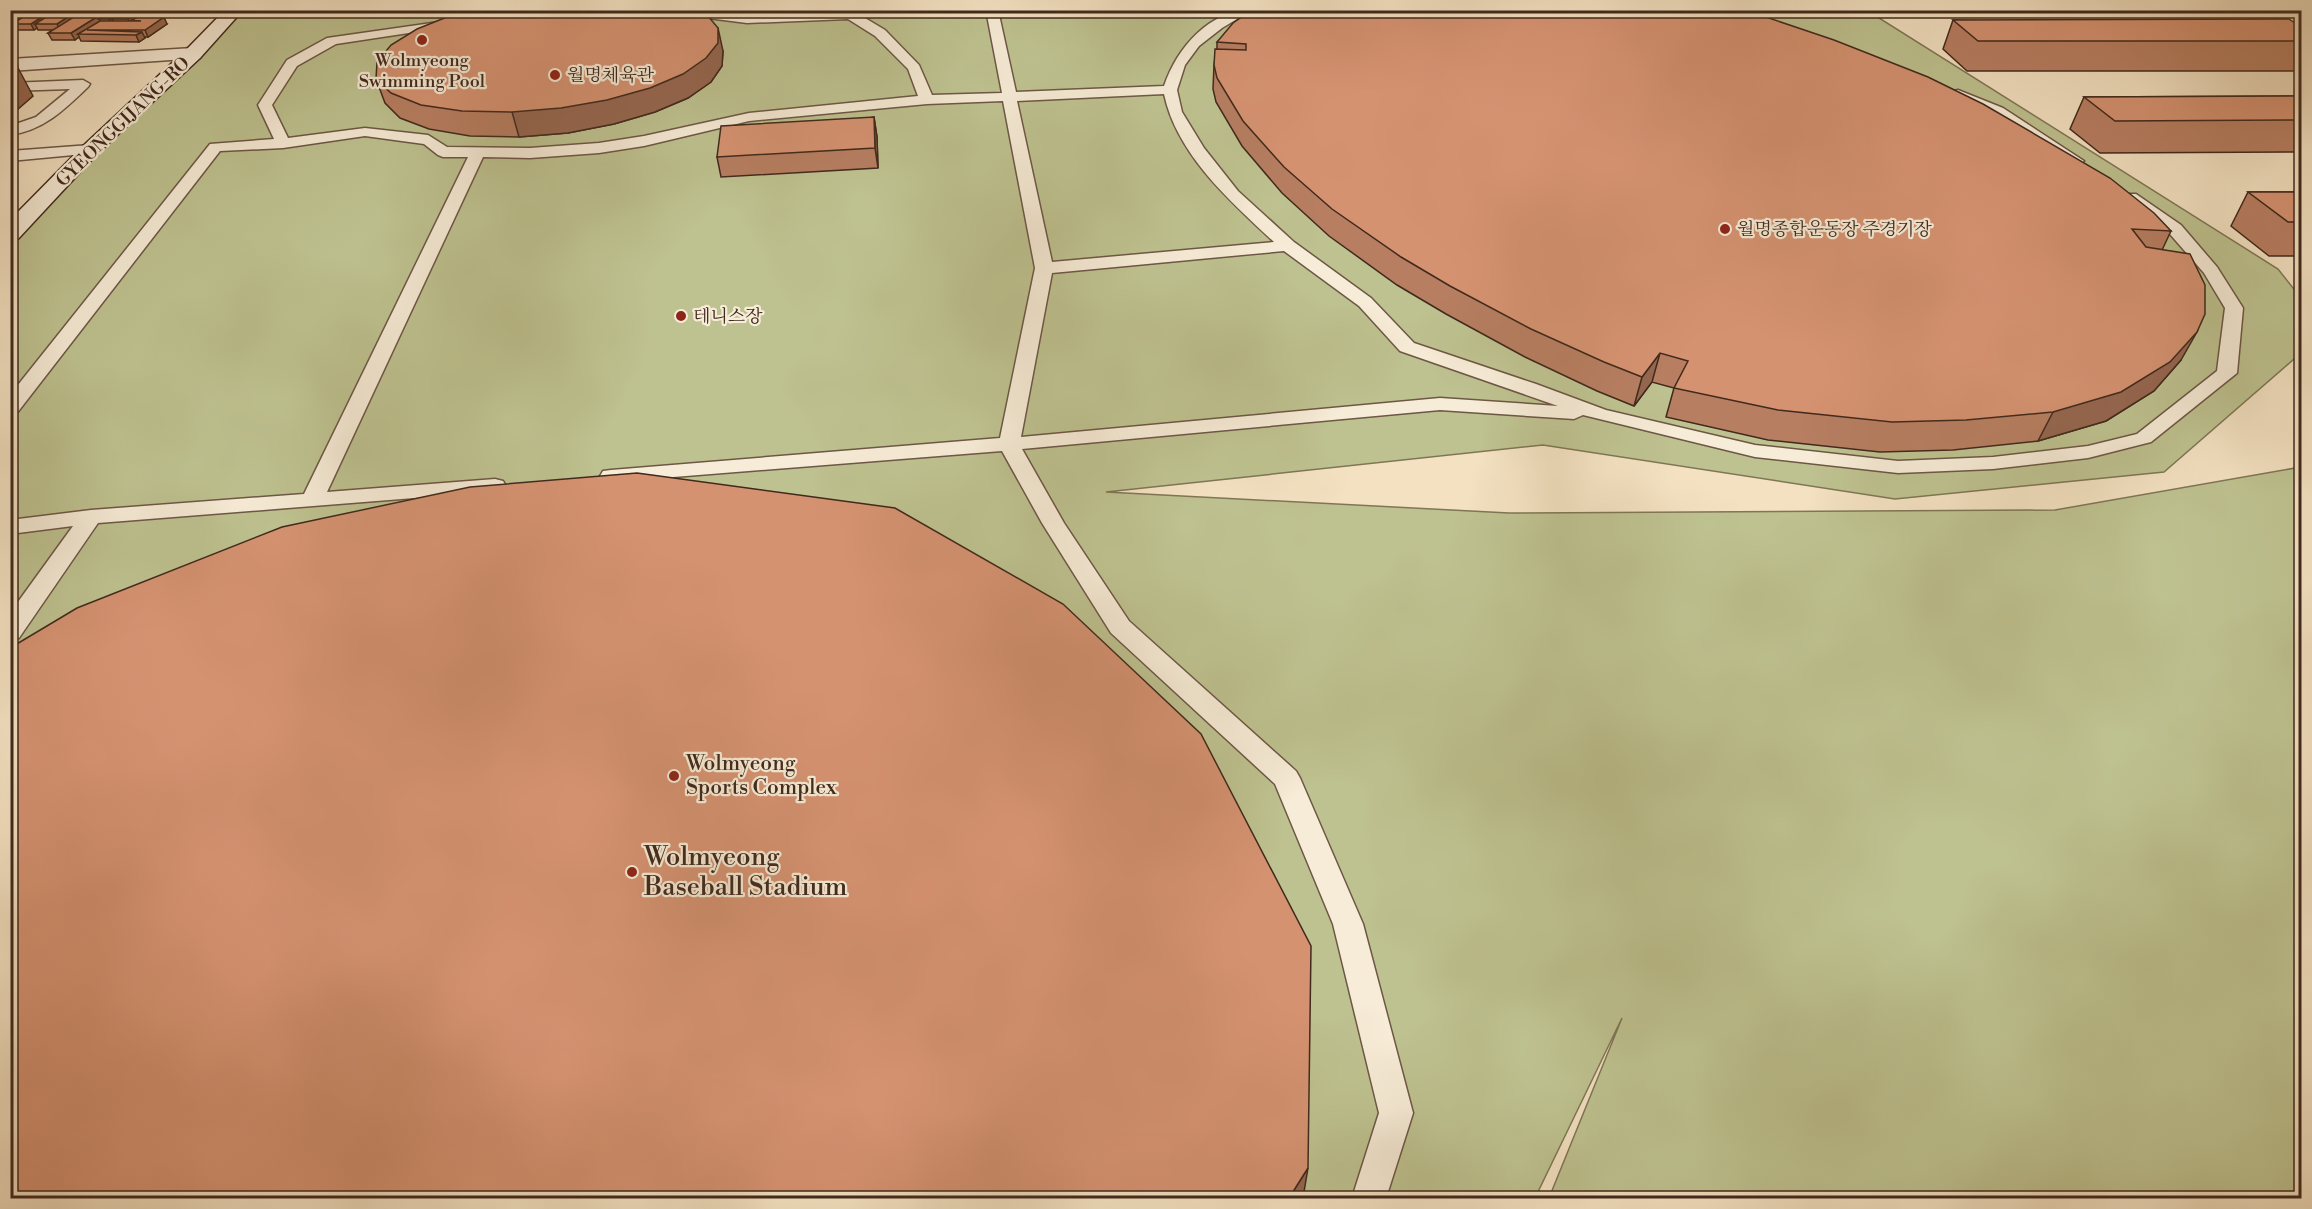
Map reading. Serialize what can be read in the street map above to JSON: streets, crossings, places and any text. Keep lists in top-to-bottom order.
{
  "streets": {
    "street": ["GYEONGGIJANG-RO"]
  },
  "places": [
    "Wolmyeong Swimming Pool",
    "월명체육관",
    "월명종합운동장 주경기장",
    "테니스장",
    "Wolmyeong Sports Complex",
    "Wolmyeong Baseball Stadium"
  ]
}
